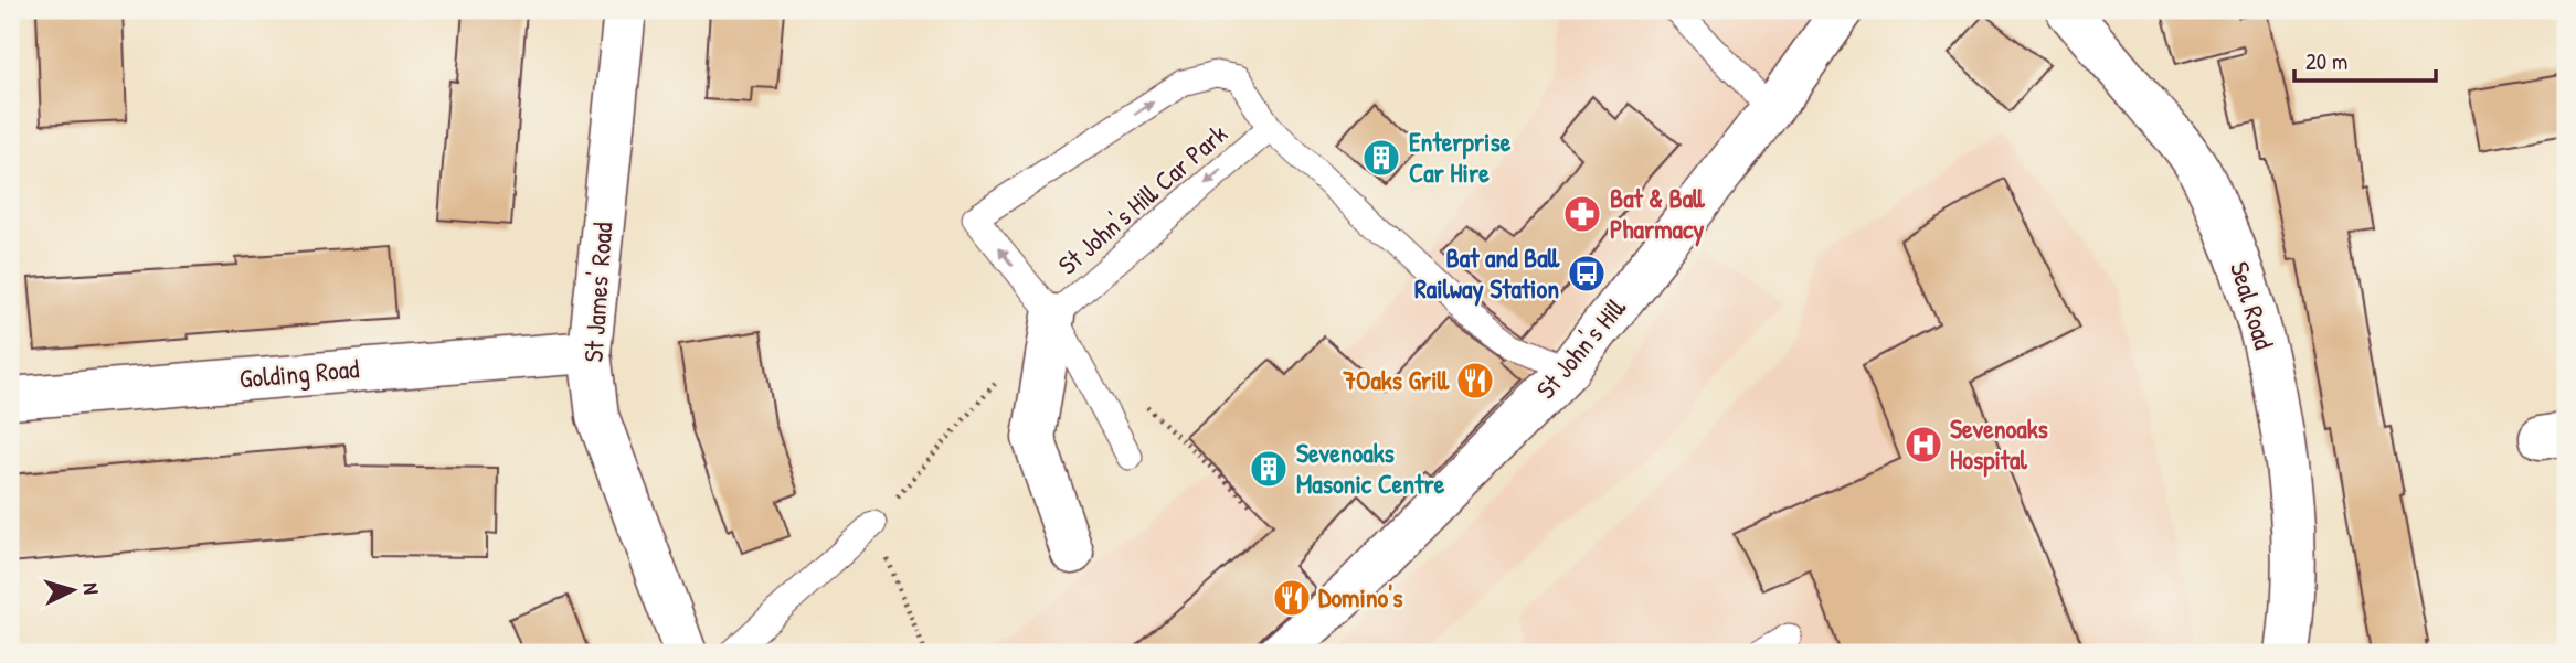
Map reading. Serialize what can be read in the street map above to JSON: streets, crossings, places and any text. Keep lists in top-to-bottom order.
{
  "streets": {
    "main road": [
      "St James' Road",
      "Seal Road",
      "St John's Hill",
      "Golding Road"
    ],
    "lane": ["St John's Hill Car Park"]
  },
  "crossings": [
    ["St James' Road", "Golding Road"]
  ],
  "one_way": ["St John's Hill Car Park"],
  "places": {
    "building": ["Enterprise Car Hire", "Sevenoaks Masonic Centre"],
    "pharmacy": ["Bat & Ball Pharmacy"],
    "bus stop": ["Bat and Ball Railway Station"],
    "restaurant": ["7Oaks Grill", "Domino's"],
    "hospital": ["Sevenoaks Hospital"]
  },
  "scale_bar": "20 m",
  "north": "right"
}
